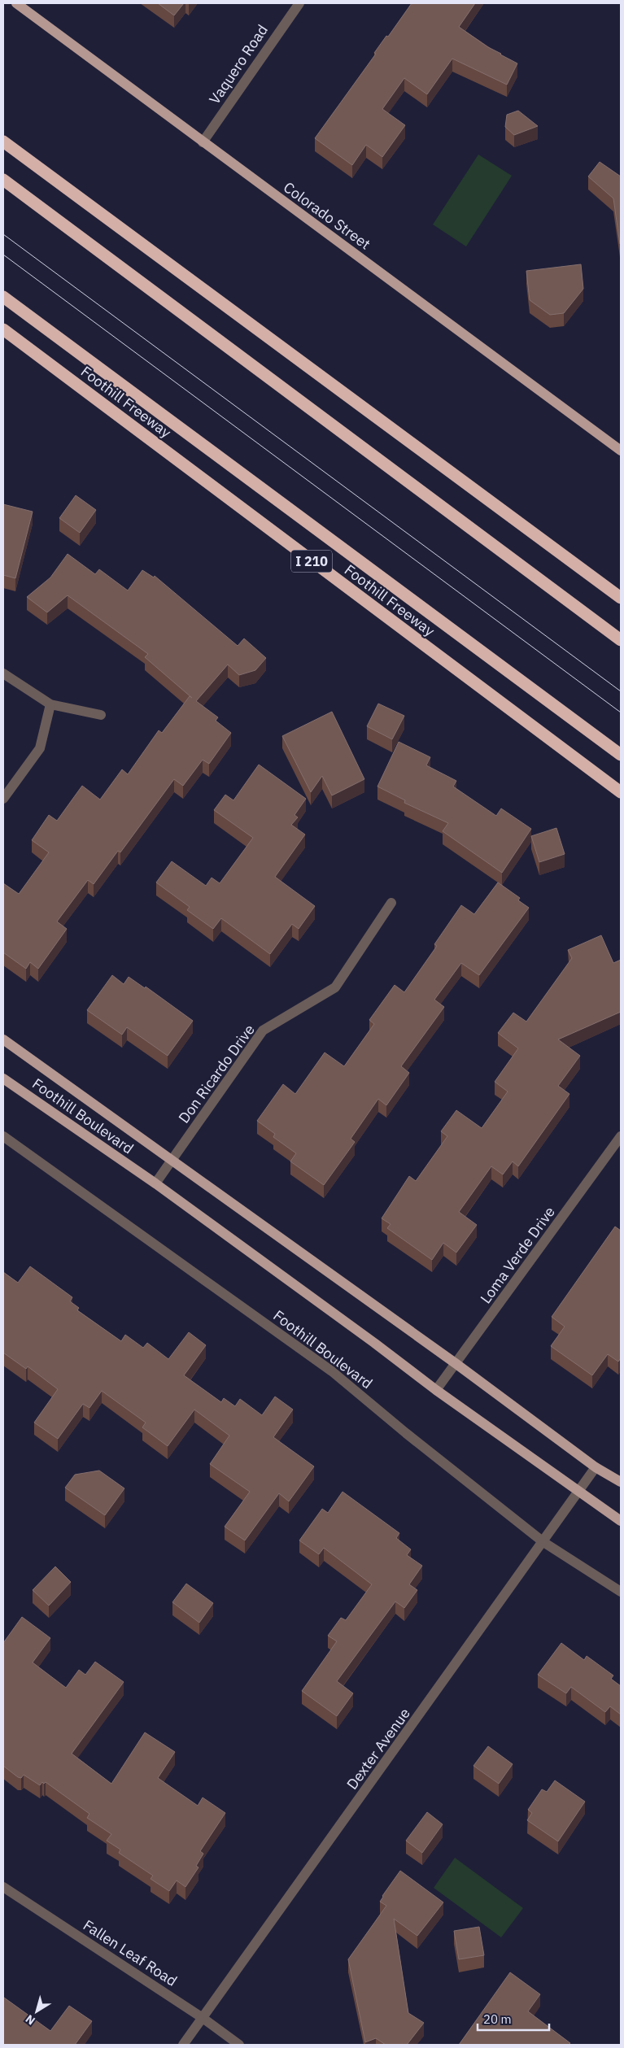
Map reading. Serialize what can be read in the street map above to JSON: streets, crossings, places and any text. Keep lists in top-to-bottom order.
{
  "streets": {
    "highway": ["Foothill Freeway", "I 210"],
    "main road": ["Colorado Street", "Foothill Boulevard"],
    "street": [
      "Vaquero Road",
      "Don Ricardo Drive",
      "Loma Verde Drive",
      "Dexter Avenue",
      "Fallen Leaf Road"
    ]
  },
  "crossings": [
    ["Vaquero Road", "Colorado Street"],
    ["Don Ricardo Drive", "Foothill Boulevard"],
    ["Foothill Boulevard", "Loma Verde Drive"],
    ["Foothill Boulevard", "Dexter Avenue"],
    ["Dexter Avenue", "Fallen Leaf Road"]
  ],
  "scale_bar": "20 m",
  "north": "bottom left"
}
